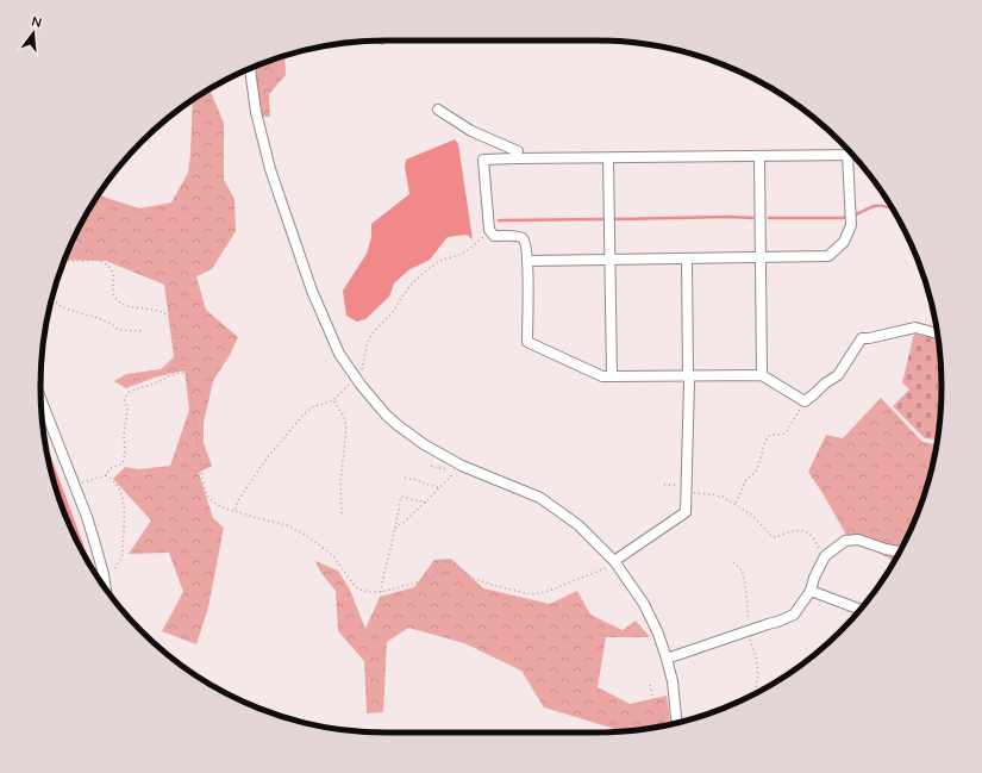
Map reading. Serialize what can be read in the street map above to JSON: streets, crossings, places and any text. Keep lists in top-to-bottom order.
{
  "north": "top"
}
